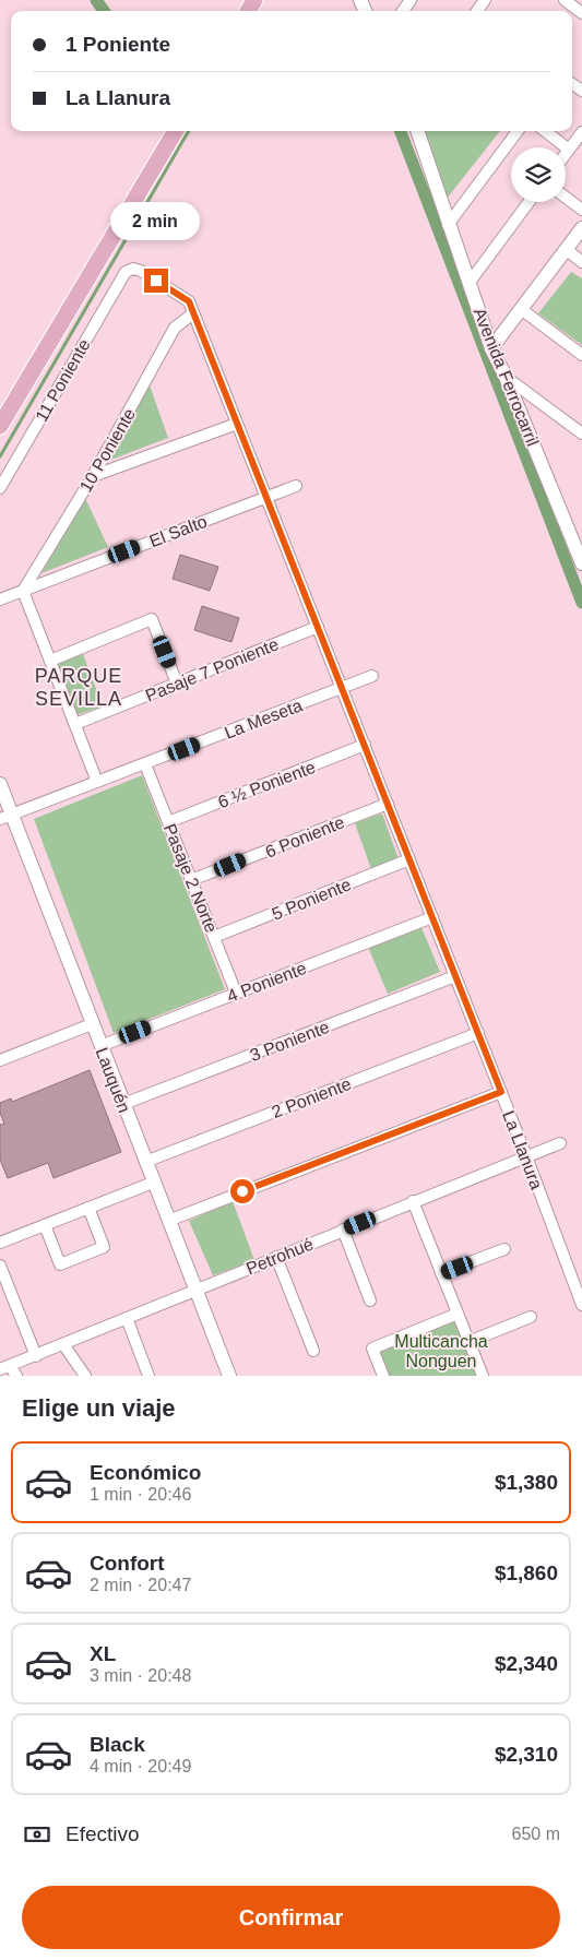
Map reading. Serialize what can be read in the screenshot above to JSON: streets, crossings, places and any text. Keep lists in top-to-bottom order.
{
  "streets": {
    "street": [
      "Avenida Ferrocarril",
      "11 Poniente",
      "10 Poniente",
      "El Salto",
      "Pasaje 7 Poniente",
      "La Meseta",
      "6 ½ Poniente",
      "6 Poniente",
      "Pasaje 2 Norte",
      "5 Poniente",
      "4 Poniente",
      "3 Poniente",
      "Lauquén",
      "2 Poniente",
      "La Llanura",
      "Petrohué"
    ]
  },
  "crossings": [
    ["11 Poniente", "La Llanura"],
    ["10 Poniente", "El Salto"],
    ["10 Poniente", "La Llanura"],
    ["El Salto", "La Llanura"],
    ["Pasaje 7 Poniente", "La Llanura"],
    ["La Meseta", "Pasaje 2 Norte"],
    ["La Meseta", "Lauquén"],
    ["La Meseta", "La Llanura"],
    ["6 ½ Poniente", "Pasaje 2 Norte"],
    ["6 ½ Poniente", "La Llanura"],
    ["6 Poniente", "Pasaje 2 Norte"],
    ["6 Poniente", "La Llanura"],
    ["Pasaje 2 Norte", "5 Poniente"],
    ["Pasaje 2 Norte", "4 Poniente"],
    ["5 Poniente", "La Llanura"],
    ["4 Poniente", "Lauquén"],
    ["4 Poniente", "La Llanura"],
    ["3 Poniente", "Lauquén"],
    ["3 Poniente", "La Llanura"],
    ["Lauquén", "2 Poniente"],
    ["Lauquén", "Petrohué"],
    ["2 Poniente", "La Llanura"],
    ["La Llanura", "Petrohué"]
  ],
  "districts": ["PARQUE SEVILLA"],
  "parks": ["Multicancha Nonguen"],
  "page": {
    "banner": ["1 Poniente", "La Llanura"],
    "bubble": "2 min",
    "heading": "Elige un viaje",
    "list": [
      {
        "name": "Económico",
        "note": "1 min · 20:46",
        "value": "$1,380"
      },
      {
        "name": "Confort",
        "note": "2 min · 20:47",
        "value": "$1,860"
      },
      {
        "name": "XL",
        "note": "3 min · 20:48",
        "value": "$2,340"
      },
      {
        "name": "Black",
        "note": "4 min · 20:49",
        "value": "$2,310"
      }
    ],
    "pay": ["Efectivo", "650 m"],
    "buttons": "Confirmar"
  }
}
